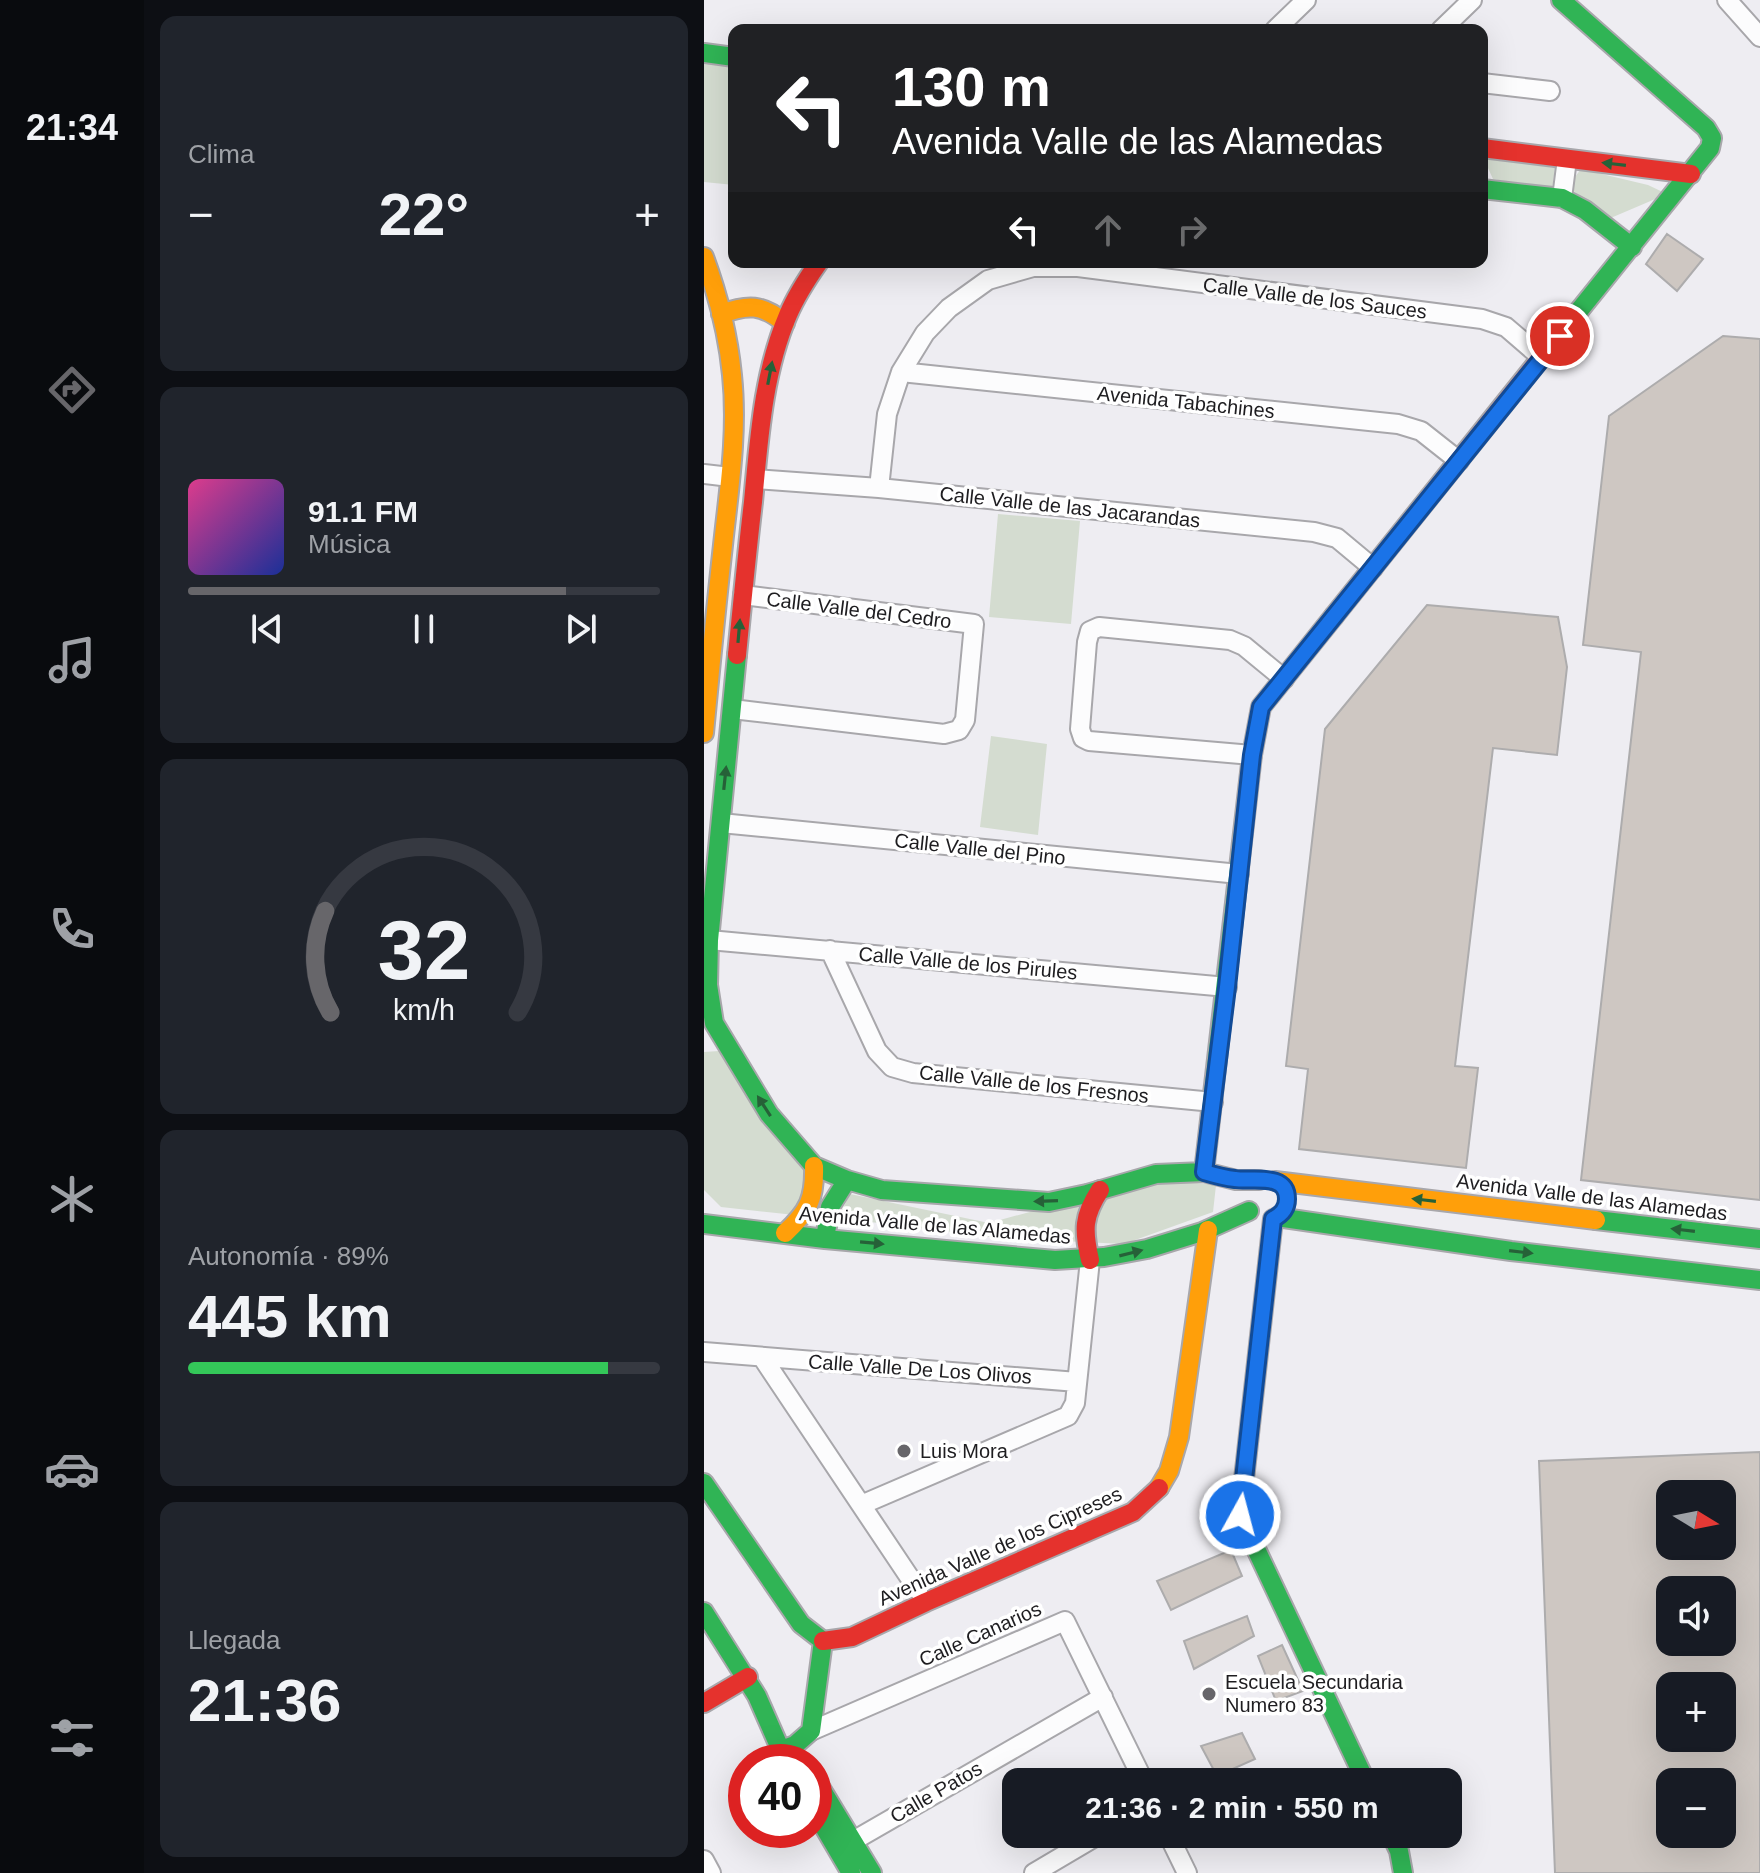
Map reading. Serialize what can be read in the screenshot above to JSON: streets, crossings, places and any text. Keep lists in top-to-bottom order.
{
  "streets": {
    "street": [
      "Calle Valle de los Sauces",
      "Avenida Tabachines",
      "Calle Valle de las Jacarandas",
      "Calle Valle del Cedro",
      "Calle Valle del Pino",
      "Calle Valle de los Pirules",
      "Calle Valle de los Fresnos",
      "Avenida Valle de las Alamedas",
      "Calle Valle De Los Olivos",
      "Avenida Valle de los Cipreses",
      "Calle Canarios",
      "Calle Patos"
    ]
  },
  "crossings": [
    ["Calle Valle de los Sauces", "Avenida Tabachines"],
    ["Calle Valle de los Sauces", "Calle Valle de las Jacarandas"],
    ["Calle Valle de los Pirules", "Calle Valle de los Fresnos"],
    ["Avenida Valle de las Alamedas", "Avenida Valle de los Cipreses"],
    ["Calle Canarios", "Calle Patos"]
  ],
  "places": ["Luis Mora", "Escuela Secundaria Numero 83"],
  "north": "right",
  "page": {
    "tabs": "21:34",
    "tile": [
      "Clima",
      ["Autonomía · 89%", "445 km"],
      ["Llegada", "21:36"]
    ],
    "turn": ["130 m", "Avenida Valle de las Alamedas"],
    "heat": ["−", "22°", "+"],
    "song": ["91.1 FM", "Música"],
    "map_buttons": ["+", "−"],
    "limit": "40",
    "trip": "21:36 · 2 min · 550 m",
    "gauge": ["32", "km/h"]
  }
}
